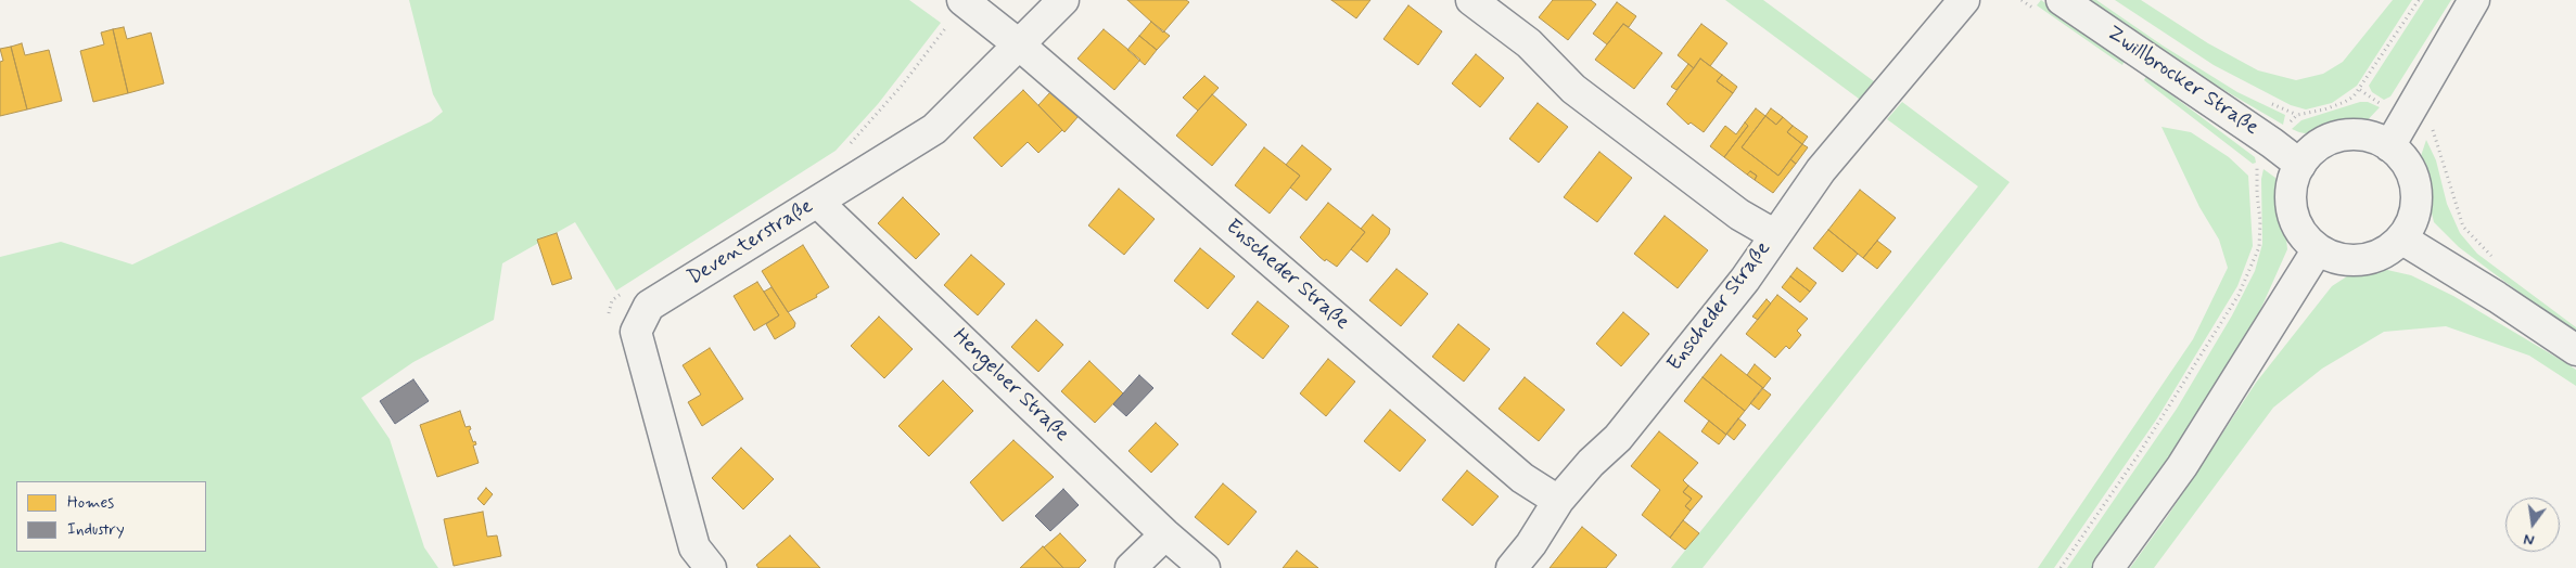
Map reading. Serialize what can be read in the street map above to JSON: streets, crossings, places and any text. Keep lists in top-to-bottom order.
{
  "streets": {
    "street": [
      "Zwillbrocker Straße",
      "Deventerstraße",
      "Enscheder Straße",
      "Hengeloer Straße"
    ]
  },
  "crossings": [
    ["Deventerstraße", "Enscheder Straße"],
    ["Deventerstraße", "Hengeloer Straße"]
  ],
  "legend": ["Homes", "Industry"],
  "north": "bottom"
}
